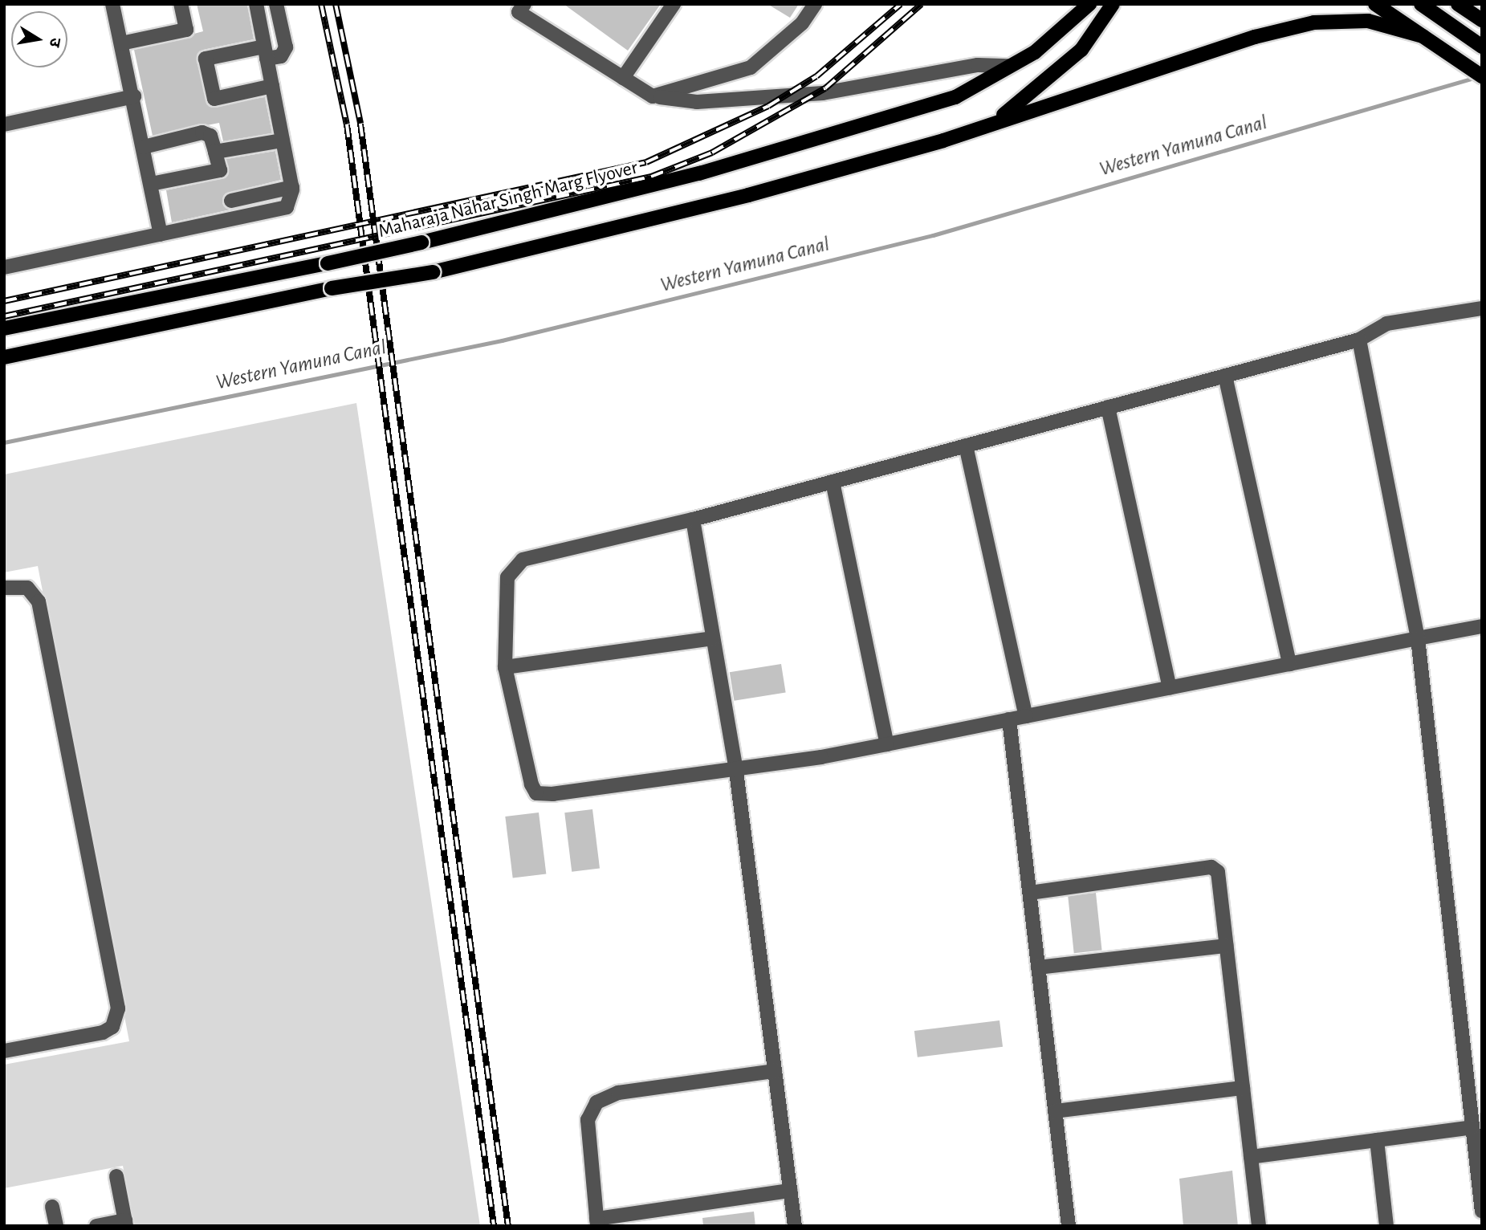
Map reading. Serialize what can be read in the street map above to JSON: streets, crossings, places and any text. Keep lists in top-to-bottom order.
{
  "streets": {
    "main road": ["Maharaja Nahar Singh Marg Flyover"]
  },
  "water": ["Western Yamuna Canal"],
  "north": "right"
}
